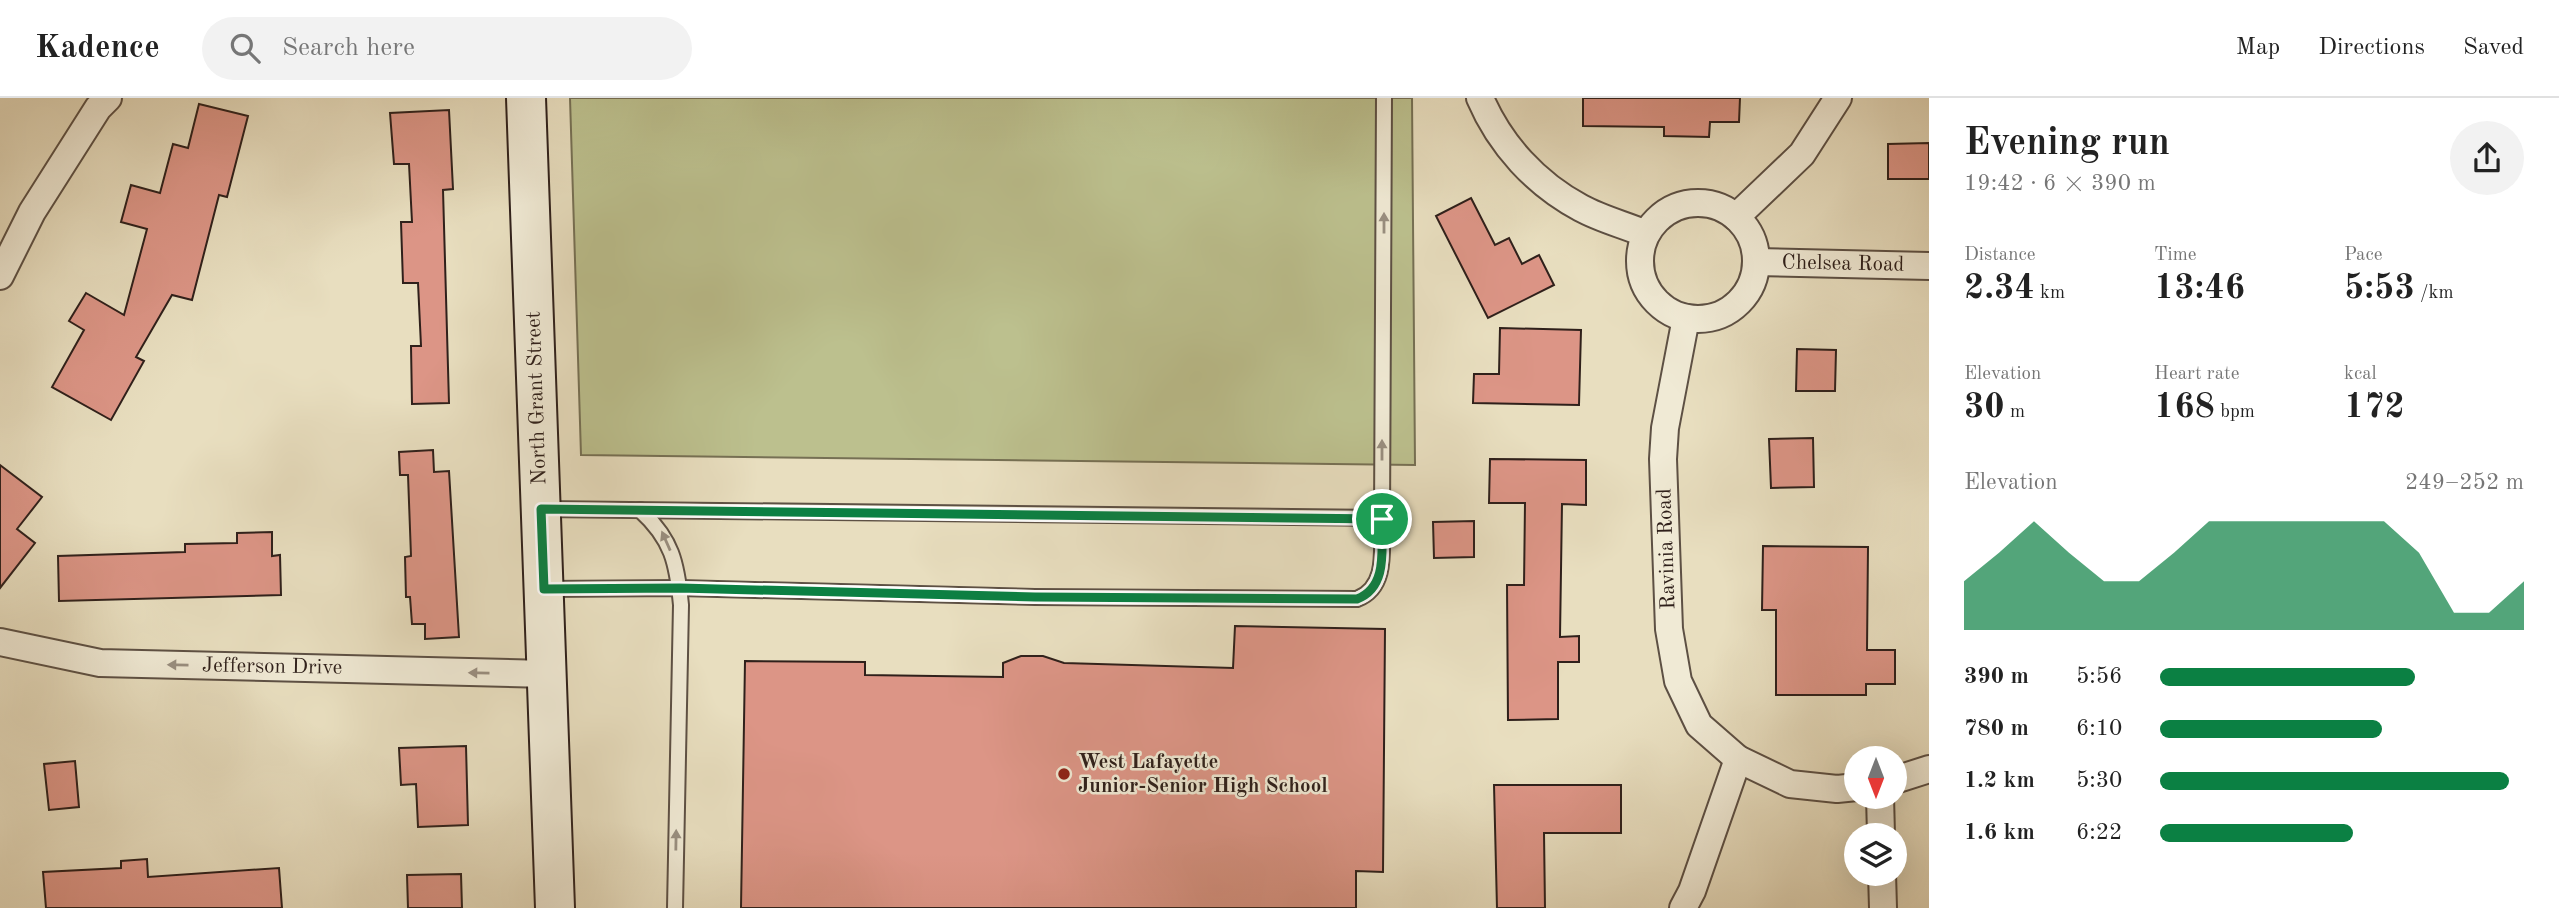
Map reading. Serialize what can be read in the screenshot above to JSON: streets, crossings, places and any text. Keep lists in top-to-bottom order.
{
  "streets": {
    "street": [
      "Chelsea Road",
      "North Grant Street",
      "Ravinia Road",
      "Jefferson Drive"
    ]
  },
  "crossings": [
    ["Chelsea Road", "Ravinia Road"],
    ["North Grant Street", "Jefferson Drive"]
  ],
  "one_way": ["Jefferson Drive"],
  "places": ["West Lafayette Junior-Senior High School"],
  "north": "bottom",
  "page": {
    "header": "Kadence",
    "search": "Search here",
    "nav": ["Map", "Directions", "Saved"],
    "heading": ["Evening run", "19:42 · 6 × 390 m"],
    "stats": [
      ["Distance", "2.34 km"],
      ["Time", "13:46"],
      ["Pace", "5:53 /km"],
      ["Elevation", "30 m"],
      ["Heart rate", "168 bpm"],
      ["kcal", "172"]
    ],
    "chart": ["Elevation", "249–252 m"],
    "list": [
      {
        "name": "390 m",
        "note": "5:56"
      },
      {
        "name": "780 m",
        "note": "6:10"
      },
      {
        "name": "1.2 km",
        "note": "5:30"
      },
      {
        "name": "1.6 km",
        "note": "6:22"
      }
    ]
  }
}
